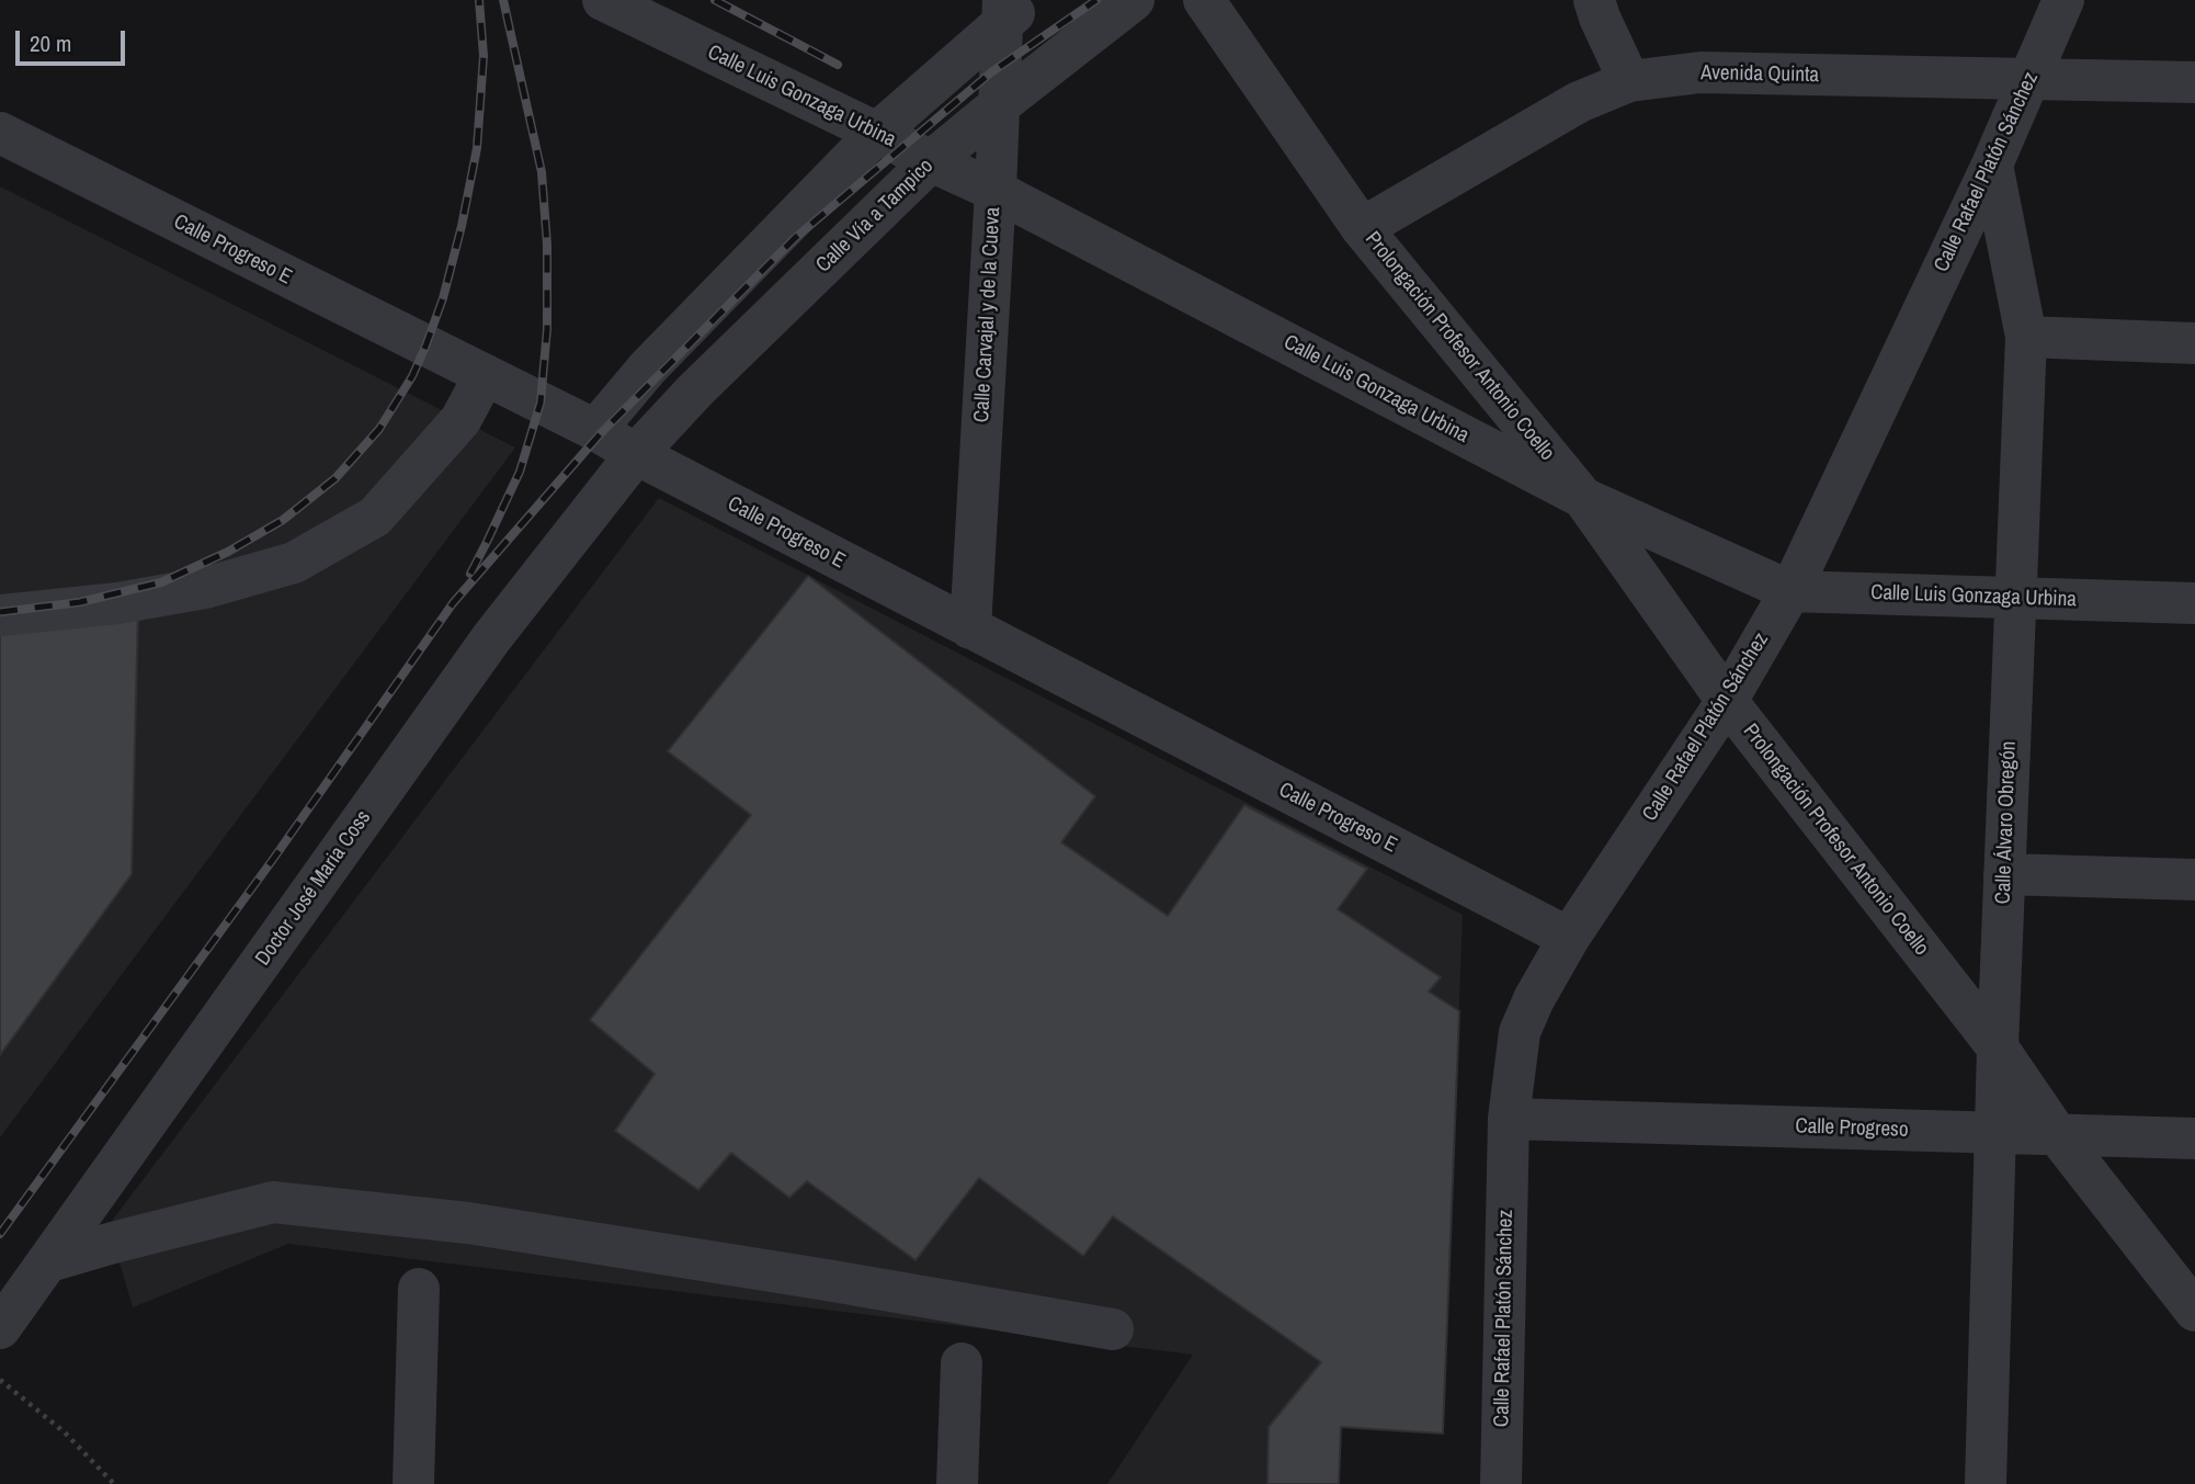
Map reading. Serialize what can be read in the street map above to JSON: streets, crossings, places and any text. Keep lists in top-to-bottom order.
{
  "streets": {
    "street": [
      "Avenida Quinta",
      "Calle Luis Gonzaga Urbina",
      "Calle Rafael Platón Sánchez",
      "Calle Vía a Tampico",
      "Calle Progreso E",
      "Calle Carvajal y de la Cueva",
      "Prolongación Profesor Antonio Coello",
      "Calle Álvaro Obregón",
      "Doctor José Maria Coss",
      "Calle Progreso"
    ]
  },
  "crossings": [
    ["Avenida Quinta", "Calle Rafael Platón Sánchez"],
    ["Avenida Quinta", "Prolongación Profesor Antonio Coello"],
    ["Calle Luis Gonzaga Urbina", "Calle Rafael Platón Sánchez"],
    ["Calle Luis Gonzaga Urbina", "Calle Vía a Tampico"],
    ["Calle Luis Gonzaga Urbina", "Calle Carvajal y de la Cueva"],
    ["Calle Luis Gonzaga Urbina", "Prolongación Profesor Antonio Coello"],
    ["Calle Luis Gonzaga Urbina", "Calle Álvaro Obregón"],
    ["Calle Rafael Platón Sánchez", "Calle Progreso E"],
    ["Calle Rafael Platón Sánchez", "Prolongación Profesor Antonio Coello"],
    ["Calle Rafael Platón Sánchez", "Calle Álvaro Obregón"],
    ["Calle Rafael Platón Sánchez", "Calle Progreso"],
    ["Calle Vía a Tampico", "Calle Progreso E"],
    ["Calle Vía a Tampico", "Calle Carvajal y de la Cueva"],
    ["Calle Vía a Tampico", "Doctor José Maria Coss"],
    ["Calle Progreso E", "Calle Carvajal y de la Cueva"],
    ["Calle Progreso E", "Doctor José Maria Coss"],
    ["Prolongación Profesor Antonio Coello", "Calle Álvaro Obregón"],
    ["Prolongación Profesor Antonio Coello", "Calle Progreso"],
    ["Calle Álvaro Obregón", "Calle Progreso"]
  ],
  "scale_bar": "20 m"
}
